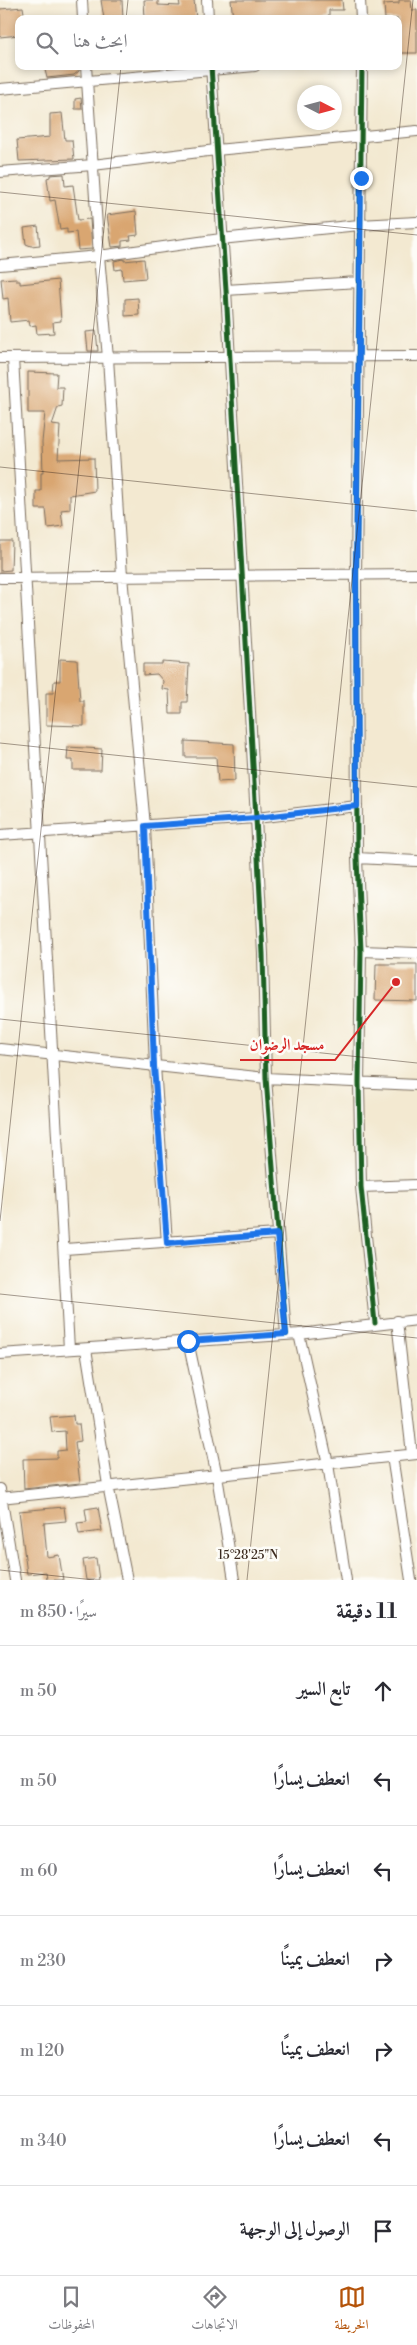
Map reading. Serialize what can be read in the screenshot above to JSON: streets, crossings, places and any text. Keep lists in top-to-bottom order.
{
  "places": ["مسجد الرضوان"],
  "north": "right",
  "page": {
    "search": "ابحث هنا",
    "heading": ["11 دقيقة", "سيرًا · 850 m"],
    "list": [
      ["تابع السير", "50 m"],
      ["انعطف يسارًا", "50 m"],
      ["انعطف يسارًا", "60 m"],
      ["انعطف يمينًا", "230 m"],
      ["انعطف يمينًا", "120 m"],
      ["انعطف يسارًا", "340 m"],
      "الوصول إلى الوجهة"
    ],
    "nav": ["الخريطة", "الاتجاهات", "المحفوظات"]
  },
  "coordinates": ["15°28'25\"N"]
}
